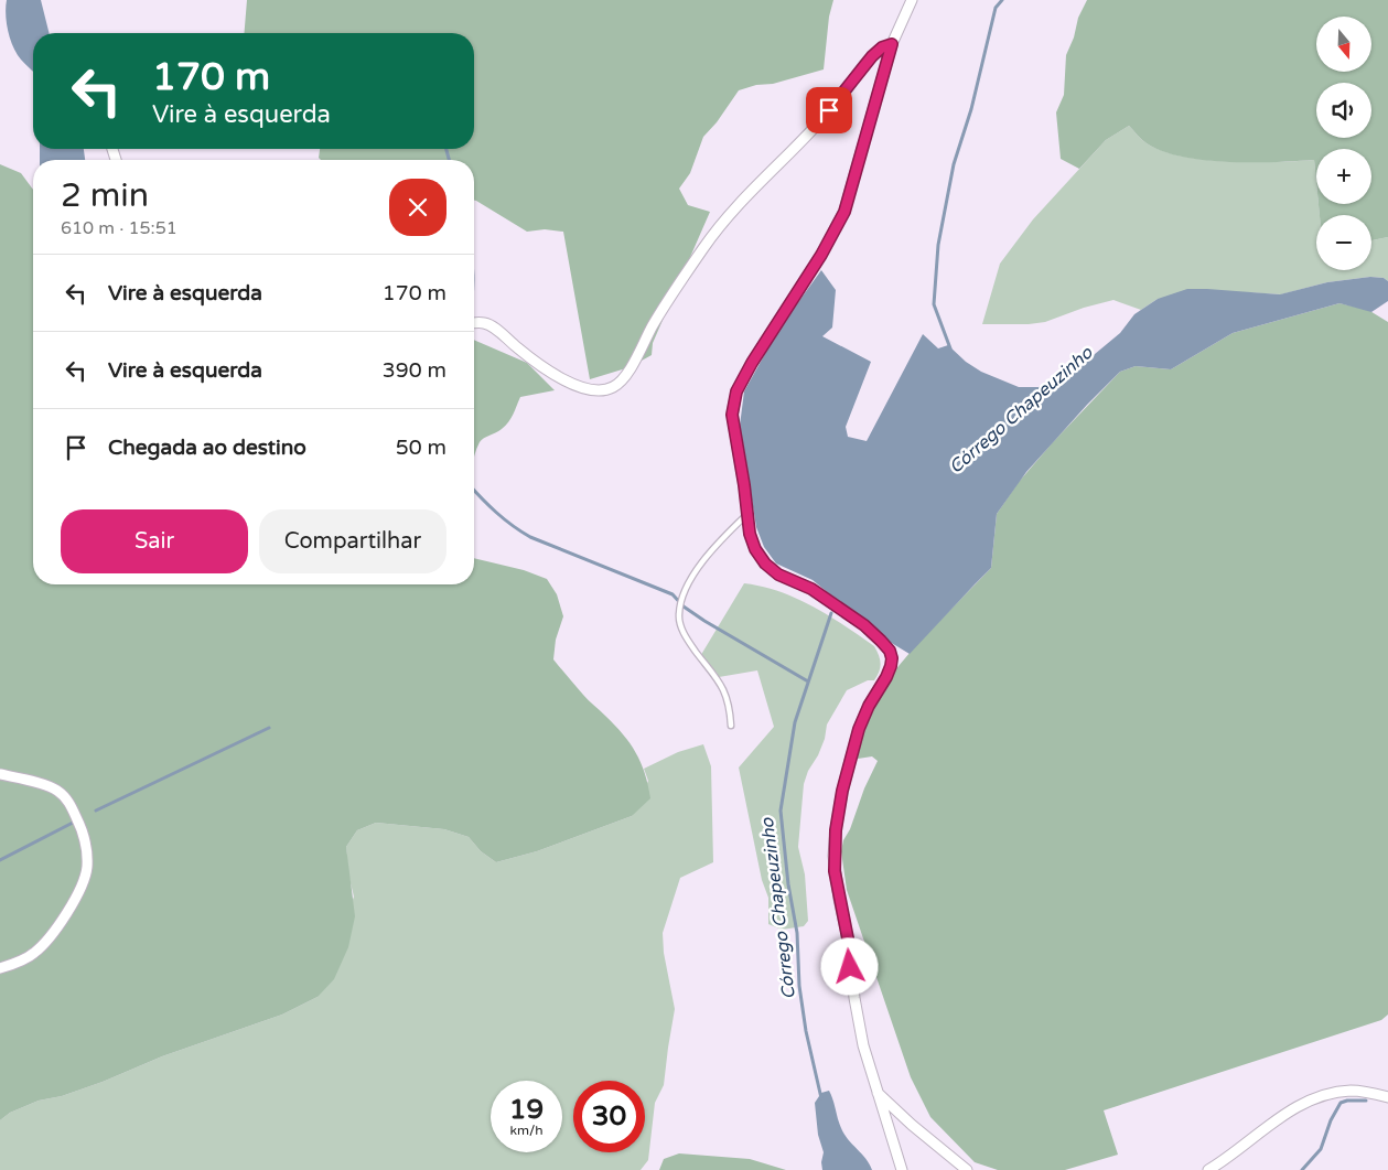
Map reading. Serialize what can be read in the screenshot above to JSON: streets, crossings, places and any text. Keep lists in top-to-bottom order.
{
  "water": ["Córrego Chapeuzinho"],
  "north": "bottom",
  "page": {
    "map_buttons": ["+", "−"],
    "turn": ["170 m", "Vire à esquerda"],
    "heading": ["2 min", "610 m · 15:51"],
    "list": [
      {
        "name": "Vire à esquerda",
        "value": "170 m"
      },
      {
        "name": "Vire à esquerda",
        "value": "390 m"
      },
      {
        "name": "Chegada ao destino",
        "value": "50 m"
      }
    ],
    "buttons": ["Sair", "Compartilhar"],
    "speed": "19 km/h",
    "limit": "30"
  }
}
